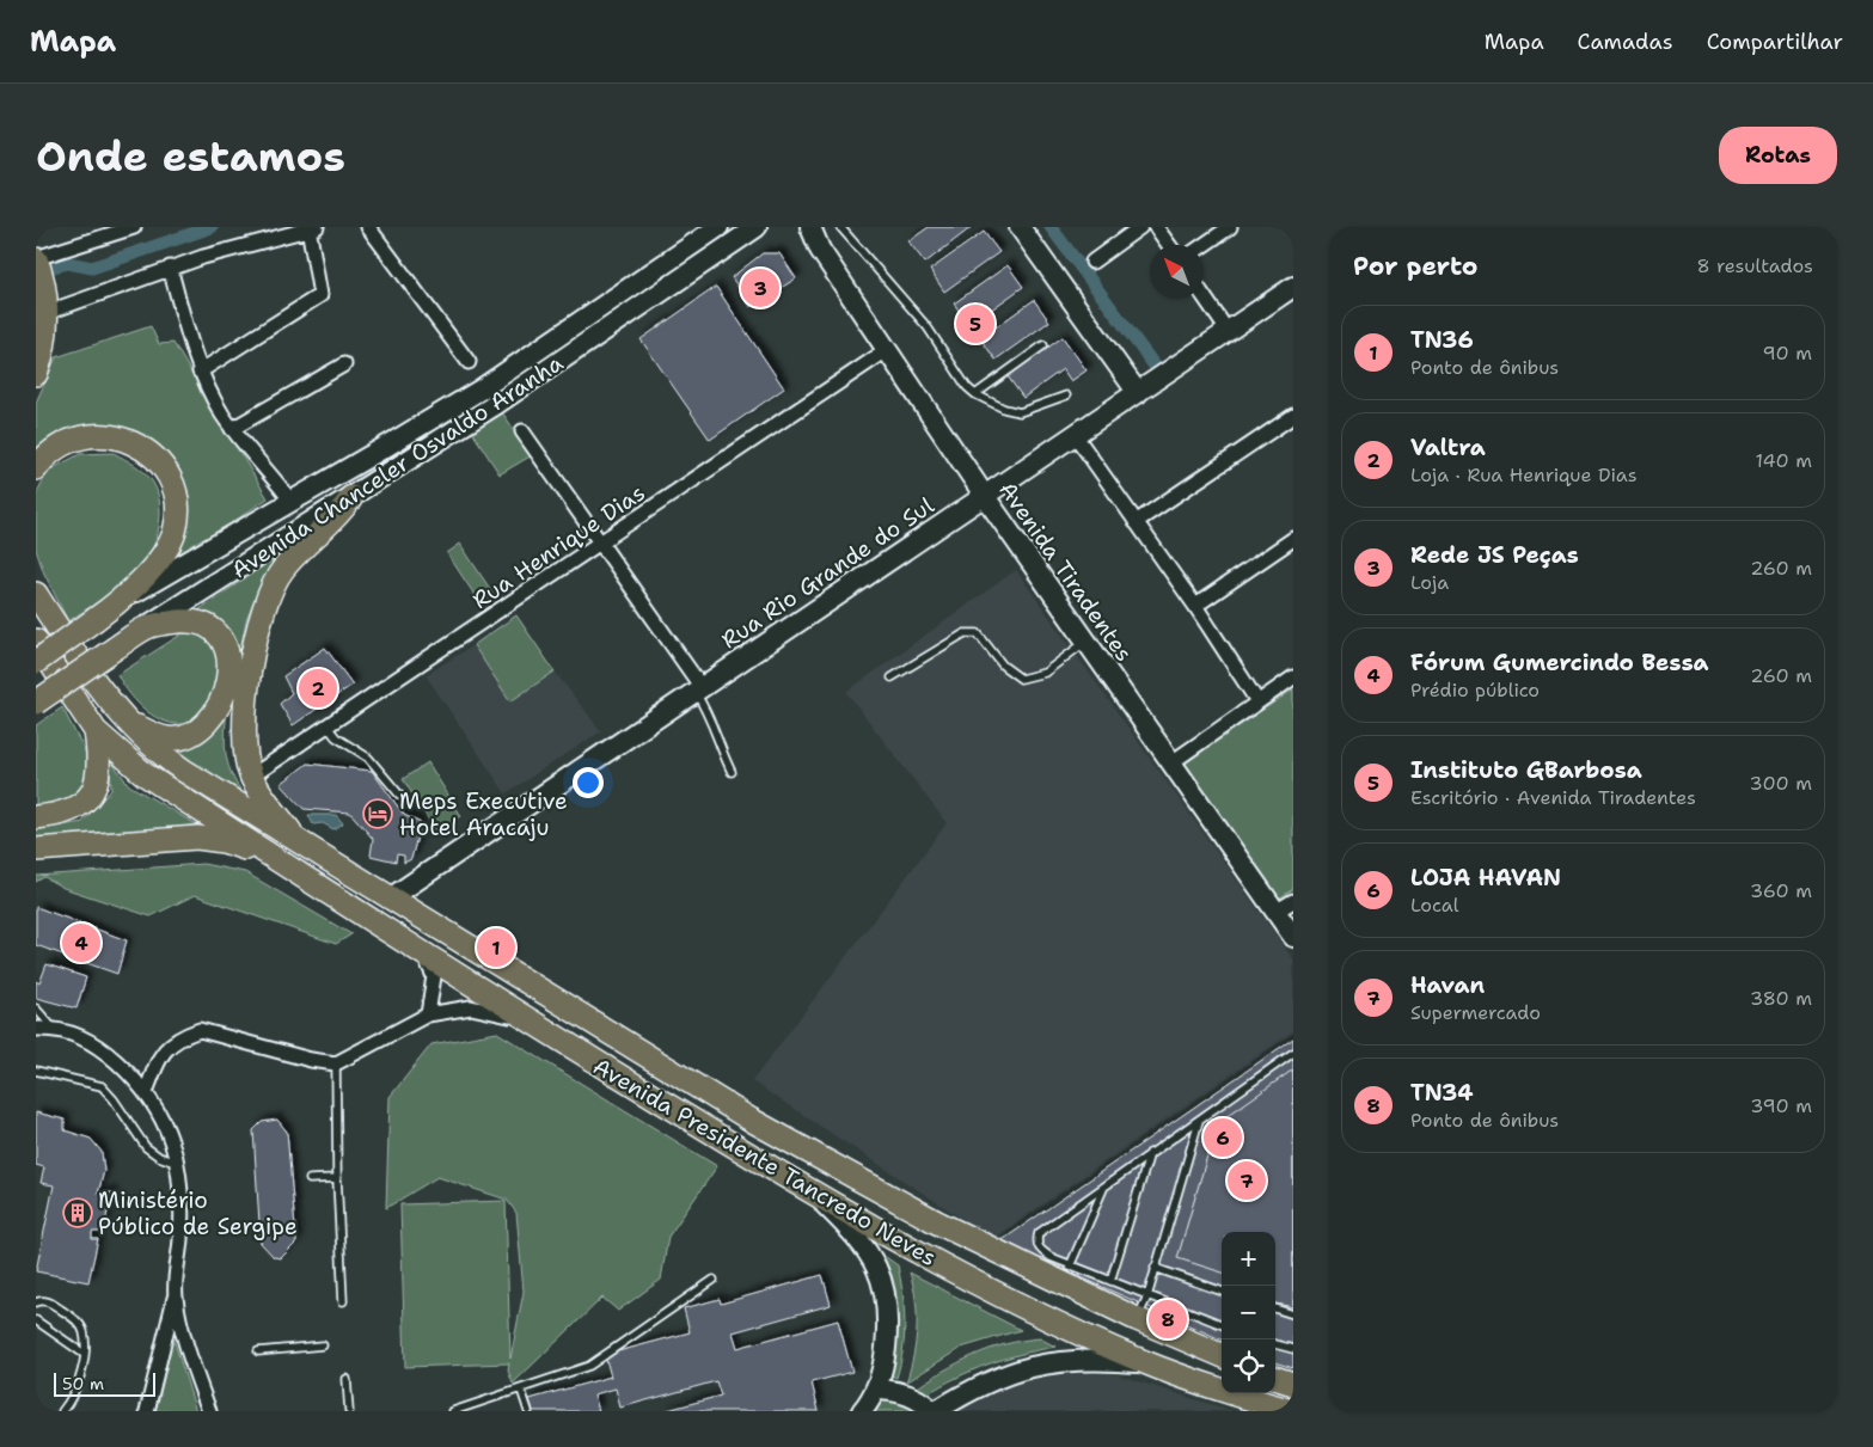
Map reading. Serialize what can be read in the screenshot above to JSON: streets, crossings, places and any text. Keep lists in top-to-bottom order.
{
  "streets": {
    "main road": ["Avenida Chanceler Osvaldo Aranha", "Avenida Presidente Tancredo Neves"],
    "street": ["Rua Henrique Dias", "Avenida Tiradentes", "Rua Rio Grande do Sul"]
  },
  "crossings": [
    ["Rua Henrique Dias", "Avenida Tiradentes"],
    ["Avenida Tiradentes", "Rua Rio Grande do Sul"],
    ["Rua Rio Grande do Sul", "Avenida Presidente Tancredo Neves"]
  ],
  "places": {
    "hotel": ["Meps Executive Hotel Aracaju"],
    "building": ["Ministério Público de Sergipe"]
  },
  "scale_bar": "50 m",
  "north": "top left",
  "page": {
    "header": "Mapa",
    "nav": ["Mapa", "Camadas", "Compartilhar"],
    "buttons": "Rotas",
    "title": "Onde estamos",
    "heading": ["Por perto", "8 resultados"],
    "pins": [
      "3",
      "5",
      "2",
      "4",
      "1",
      "6",
      "7",
      "8"
    ],
    "list": [
      {
        "mark": "1",
        "name": "TN36",
        "note": "Ponto de ônibus",
        "value": "90 m"
      },
      {
        "mark": "2",
        "name": "Valtra",
        "note": "Loja · Rua Henrique Dias",
        "value": "140 m"
      },
      {
        "mark": "3",
        "name": "Rede JS Peças",
        "note": "Loja",
        "value": "260 m"
      },
      {
        "mark": "4",
        "name": "Fórum Gumercindo Bessa",
        "note": "Prédio público",
        "value": "260 m"
      },
      {
        "mark": "5",
        "name": "Instituto GBarbosa",
        "note": "Escritório · Avenida Tiradentes",
        "value": "300 m"
      },
      {
        "mark": "6",
        "name": "LOJA HAVAN",
        "note": "Local",
        "value": "360 m"
      },
      {
        "mark": "7",
        "name": "Havan",
        "note": "Supermercado",
        "value": "380 m"
      },
      {
        "mark": "8",
        "name": "TN34",
        "note": "Ponto de ônibus",
        "value": "390 m"
      }
    ],
    "map_buttons": ["+", "−"],
    "scale": "50 m"
  }
}
